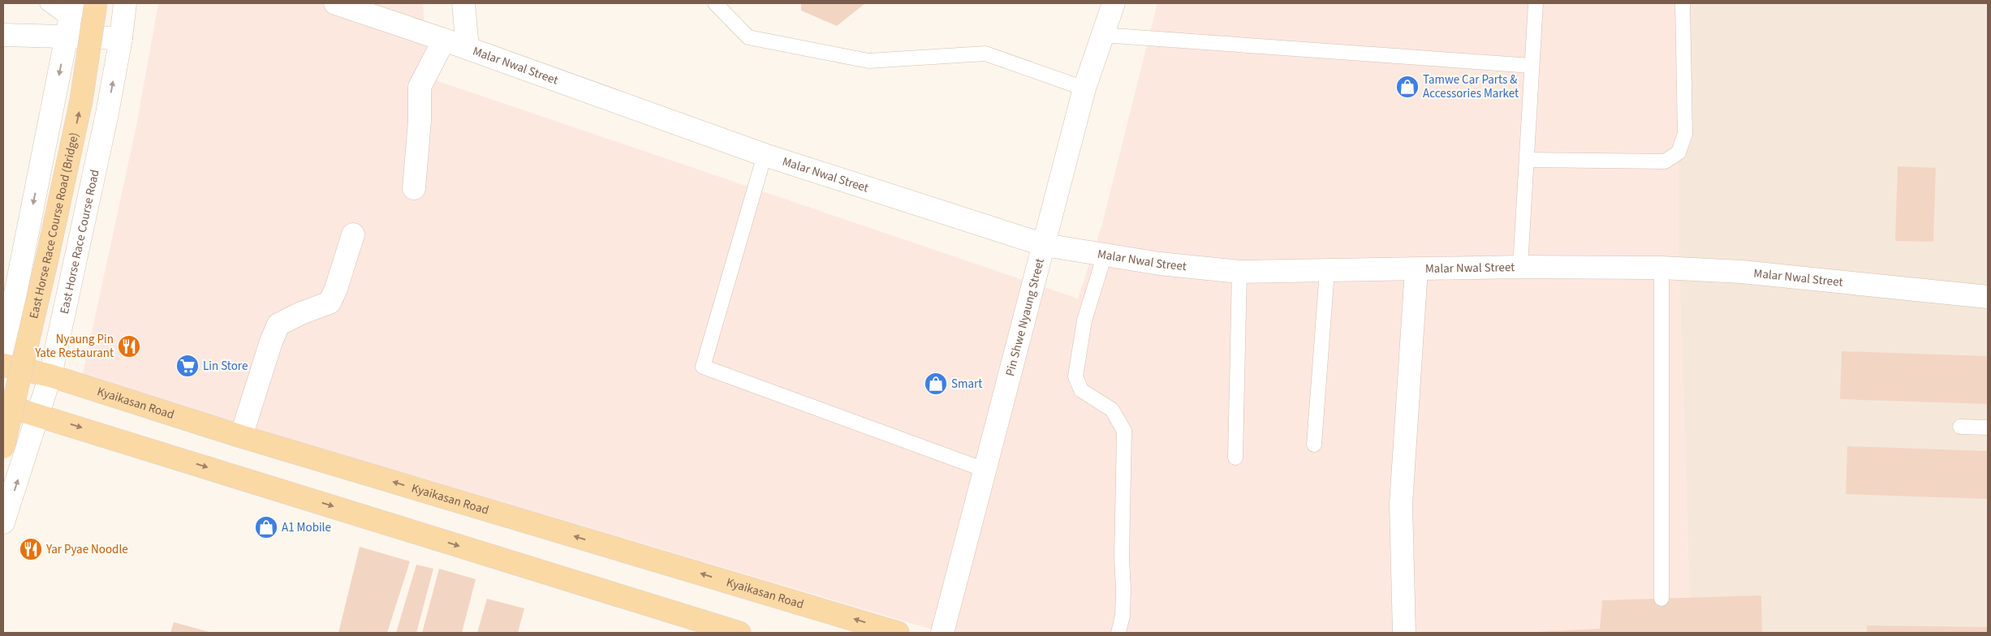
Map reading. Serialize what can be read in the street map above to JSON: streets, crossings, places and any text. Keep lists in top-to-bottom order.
{
  "streets": {
    "main road": ["East Horse Race Course Road (Bridge)", "Kyaikasan Road"],
    "street": ["Malar Nwal Street", "East Horse Race Course Road", "Pin Shwe Nyaung Street"]
  },
  "crossings": [
    ["Malar Nwal Street", "Pin Shwe Nyaung Street"],
    ["East Horse Race Course Road", "Kyaikasan Road"]
  ],
  "one_way": ["East Horse Race Course Road (Bridge)"],
  "places": {
    "shop": ["Tamwe Car Parts & Accessories Market", "Smart", "A1 Mobile"],
    "restaurant": ["Nyaung Pin Yate Restaurant", "Yar Pyae Noodle"],
    "supermarket": ["Lin Store"]
  }
}
